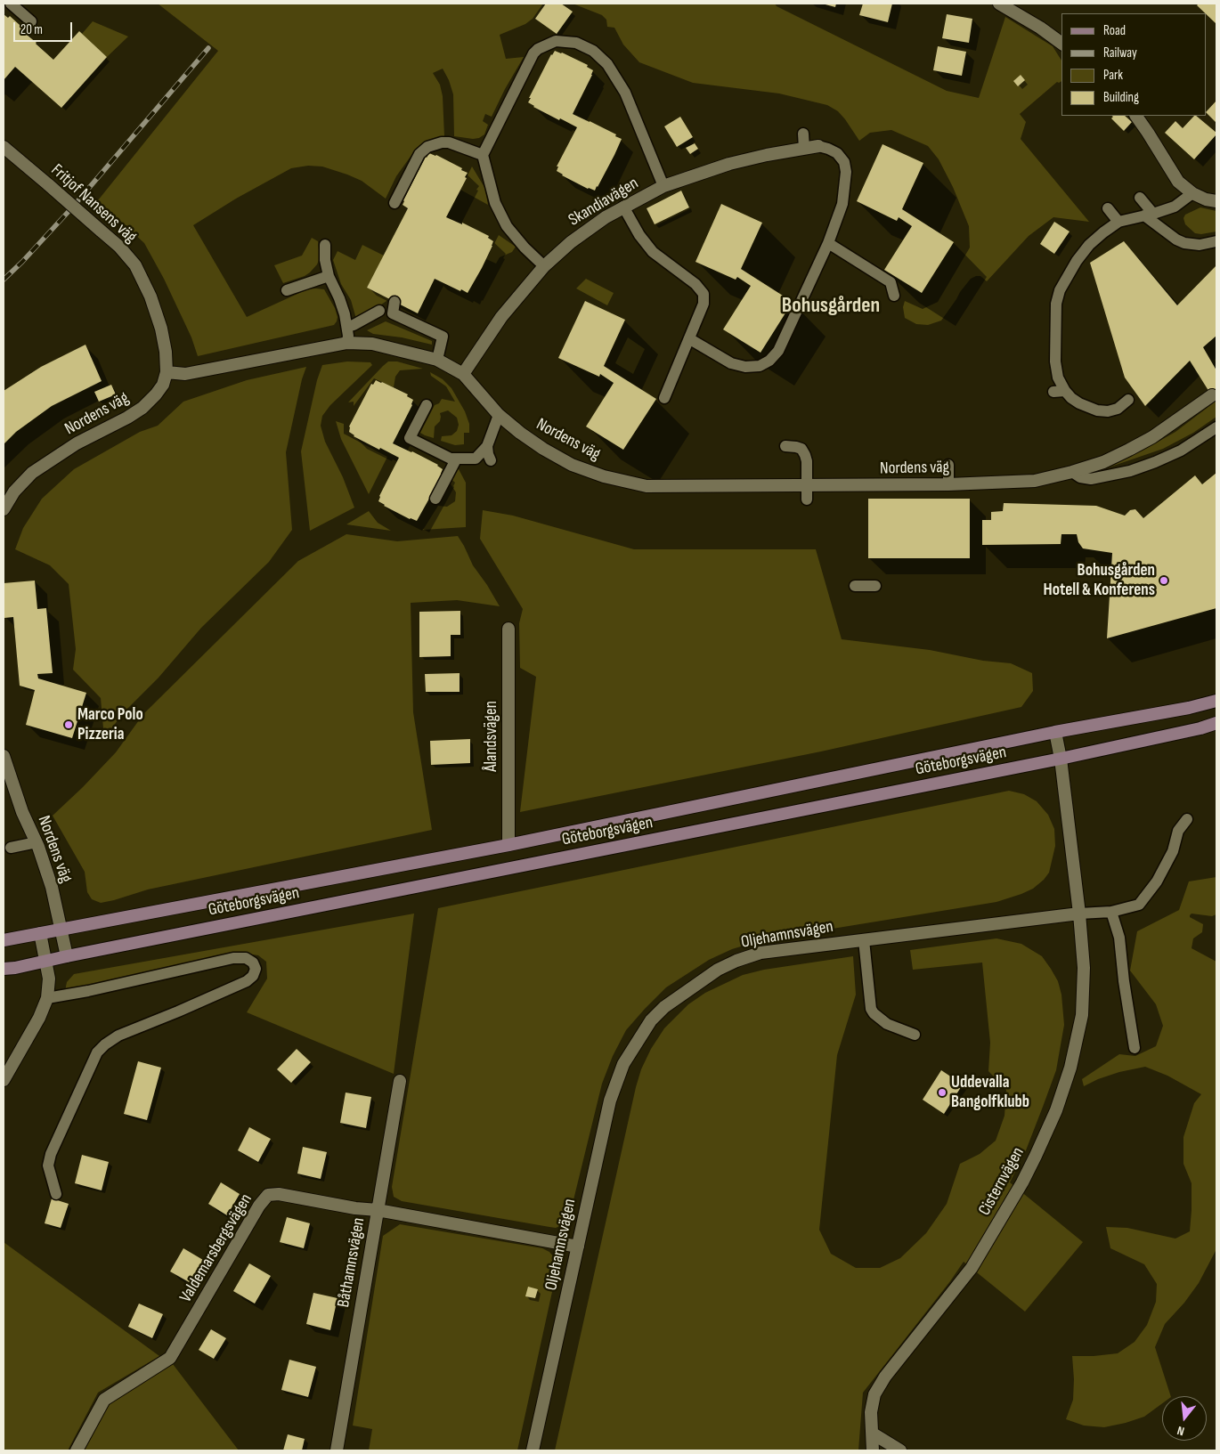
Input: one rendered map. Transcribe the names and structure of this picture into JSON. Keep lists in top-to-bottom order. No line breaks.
{"streets":{"main road":["Göteborgsvägen"],"street":["Skandiavägen","Fritjof Nansens väg","Nordens väg","Ålandsvägen","Oljehamnsvägen","Cisternvägen","Valdemarsbergsvägen","Båthamnsvägen"]},"crossings":[["Skandiavägen","Nordens väg"],["Fritjof Nansens väg","Nordens väg"],["Nordens väg","Göteborgsvägen"],["Ålandsvägen","Göteborgsvägen"],["Oljehamnsvägen","Cisternvägen"],["Oljehamnsvägen","Valdemarsbergsvägen"],["Valdemarsbergsvägen","Båthamnsvägen"]],"districts":["Bohusgården"],"places":["Bohusgården Hotell & Konferens","Marco Polo Pizzeria","Uddevalla Bangolfklubb"],"legend":["Road","Railway","Park","Building"],"scale_bar":"20 m","north":"bottom"}
